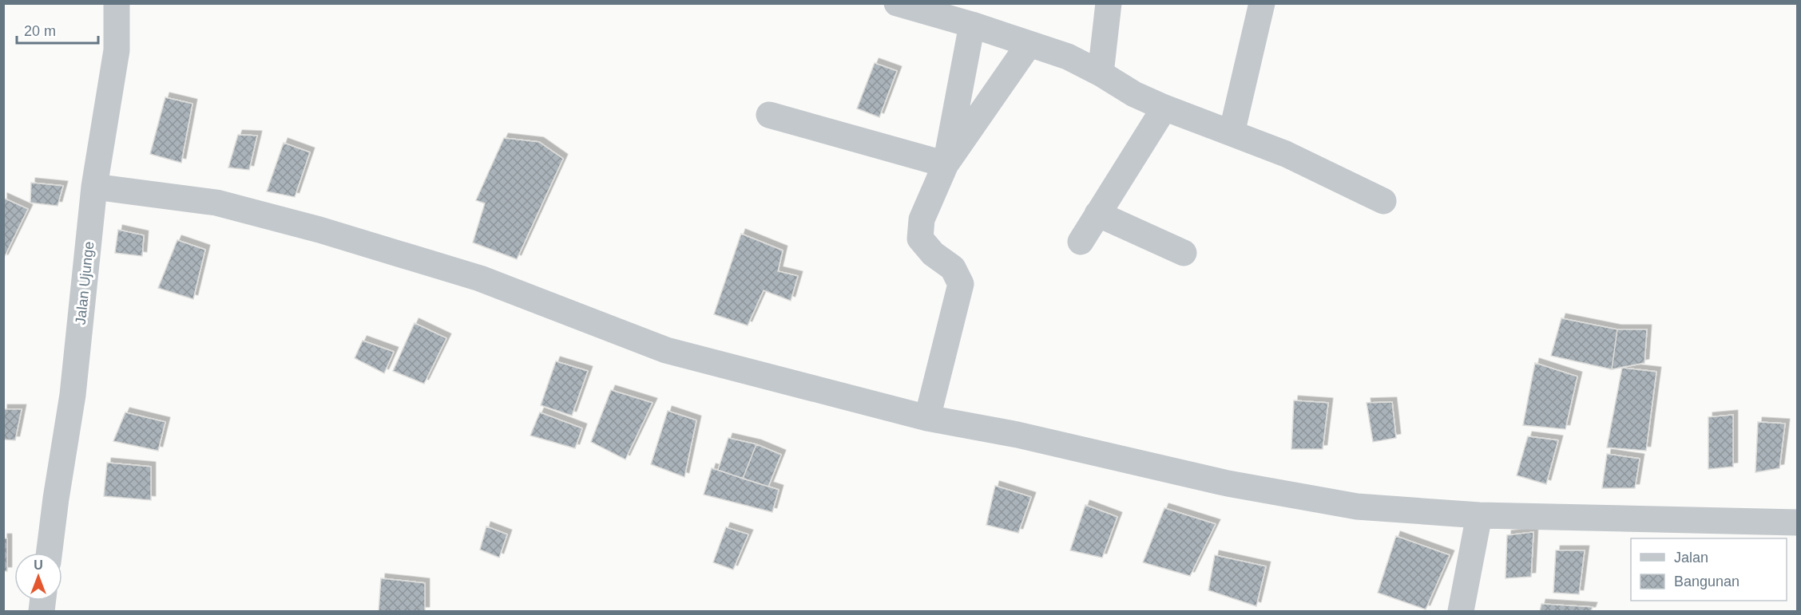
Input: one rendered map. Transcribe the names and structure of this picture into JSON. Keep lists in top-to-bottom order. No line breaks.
{"streets":{"street":["Jalan Ujunge"]},"legend":["Jalan","Bangunan"],"scale_bar":"20 m","north":"top"}
